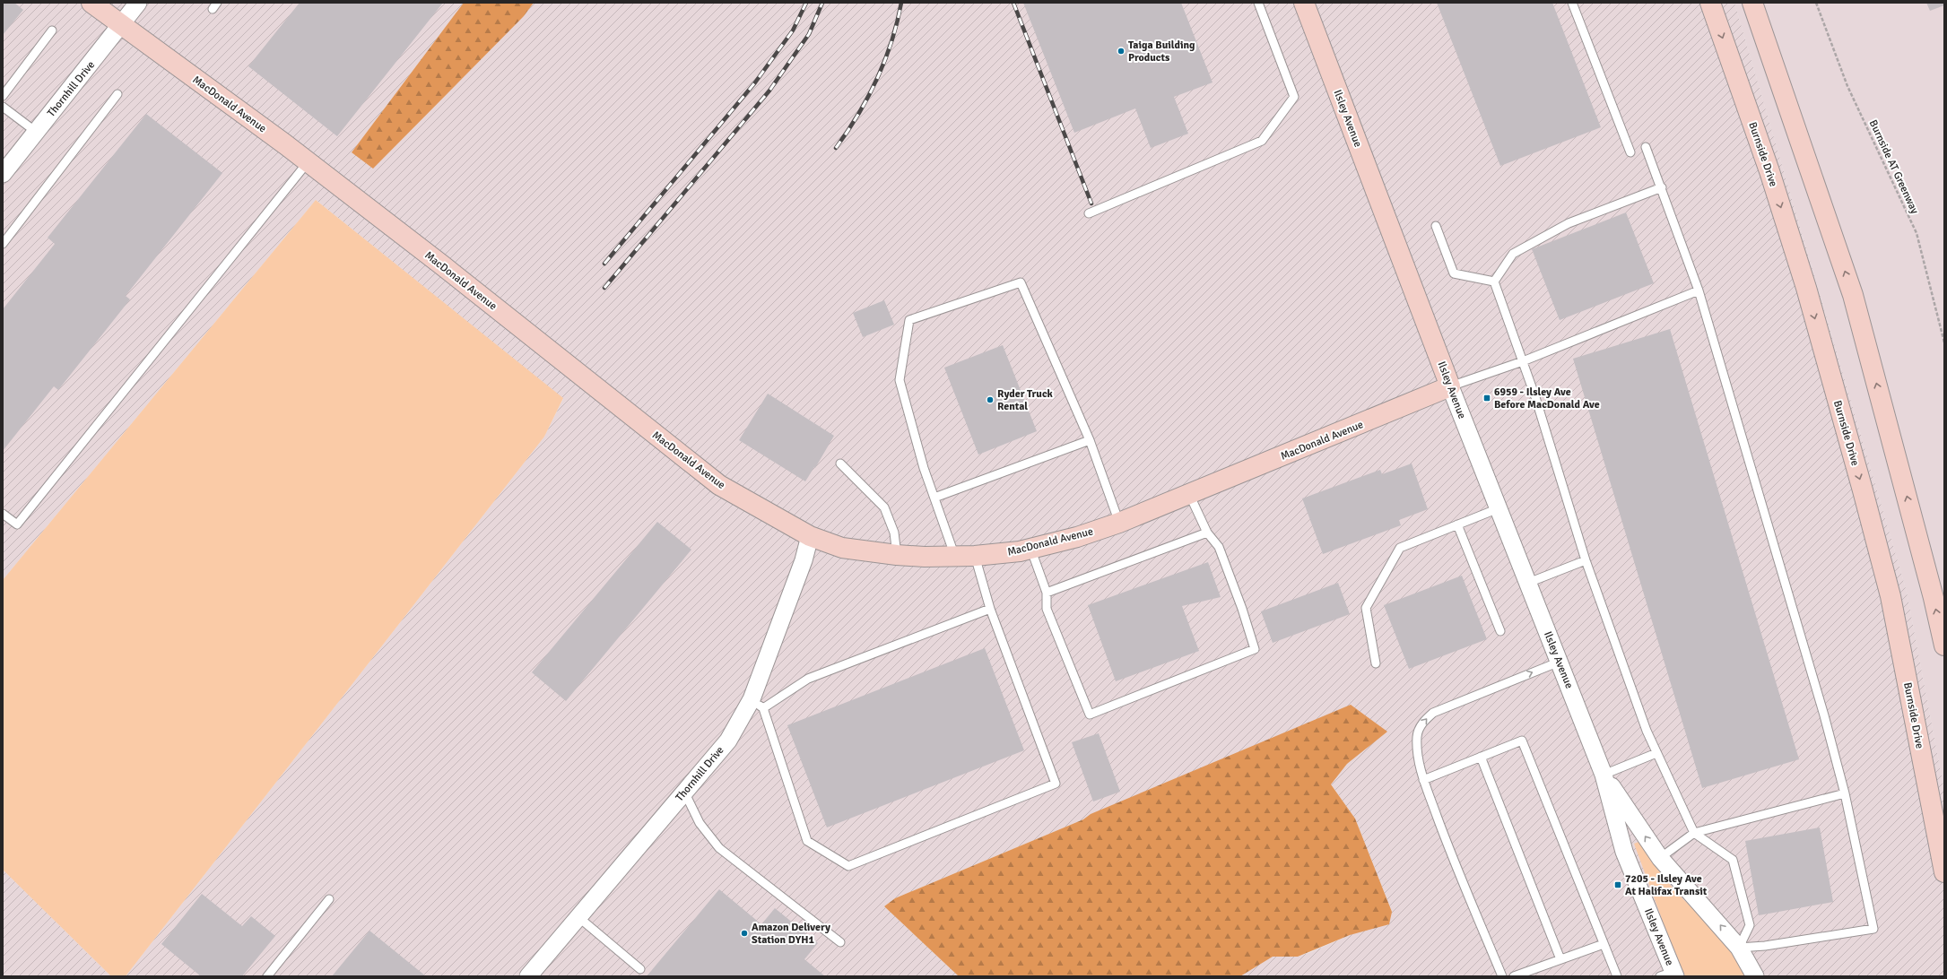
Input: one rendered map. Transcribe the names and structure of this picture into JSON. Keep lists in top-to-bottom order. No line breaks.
{"streets":{"street":["Thornhill Drive","MacDonald Avenue","Ilsley Avenue","Burnside Drive"],"path":["Burnside AT Greenway"]},"crossings":[["Thornhill Drive","MacDonald Avenue"],["MacDonald Avenue","Ilsley Avenue"]],"places":{"other":["Taiga Building Products","Ryder Truck Rental","Amazon Delivery Station DYH1"],"transit":["6959 - Ilsley Ave Before MacDonald Ave","7205 - Ilsley Ave At Halifax Transit"]}}
